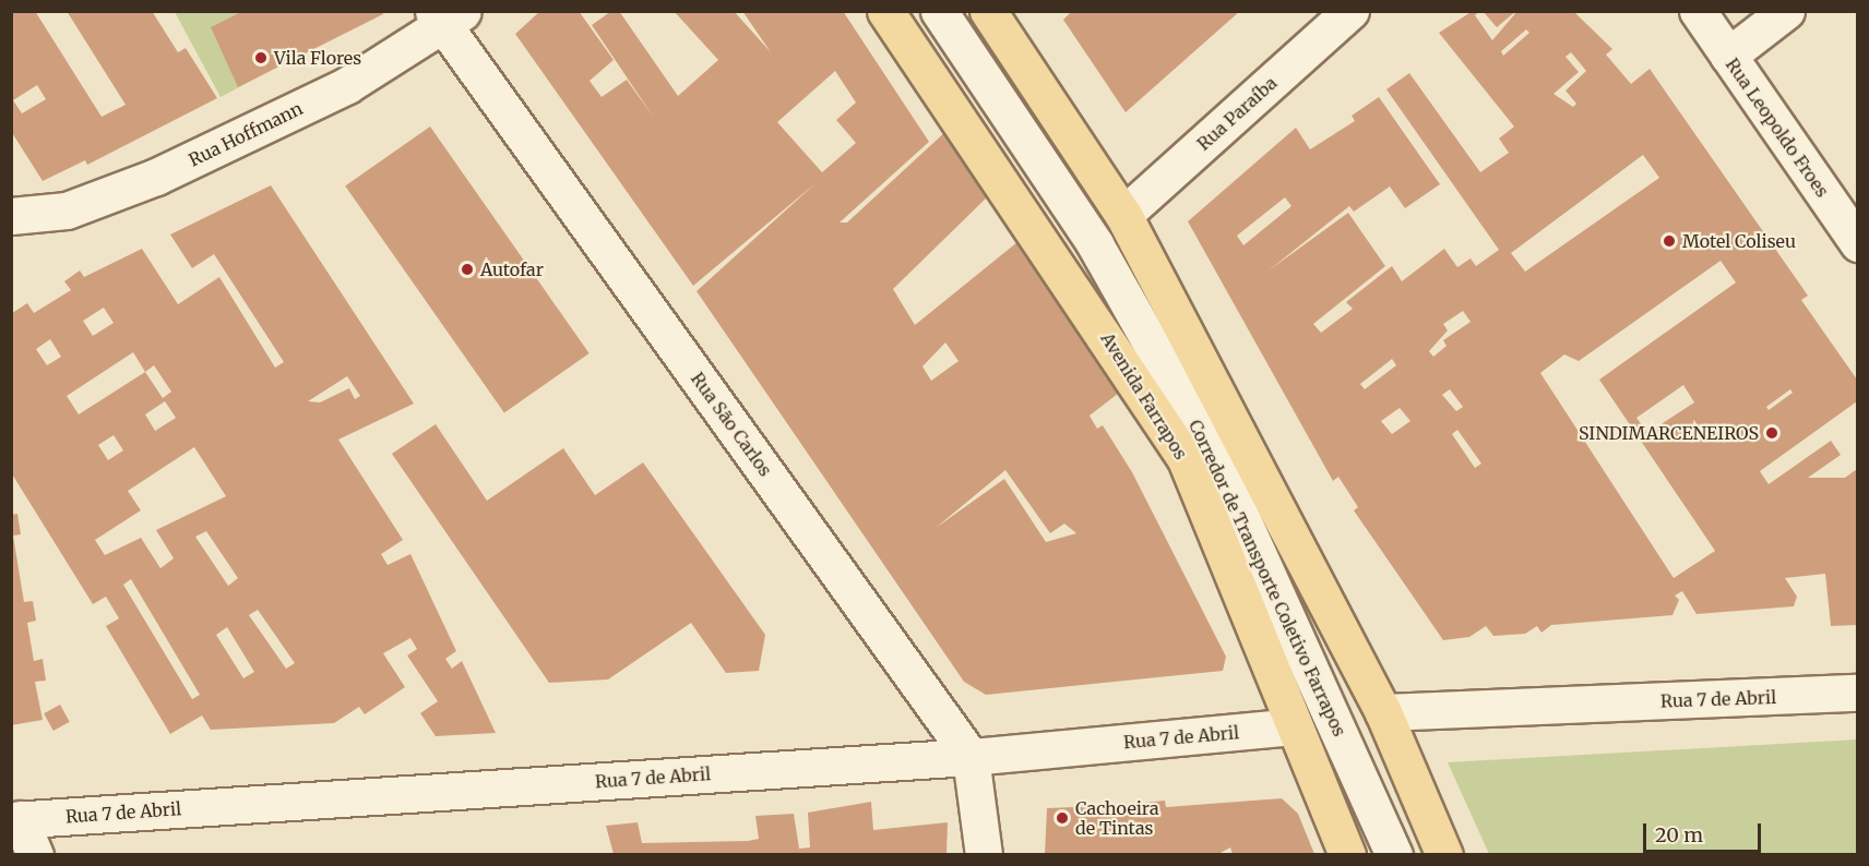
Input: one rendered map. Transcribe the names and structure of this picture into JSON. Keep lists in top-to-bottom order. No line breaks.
{"streets":{"main road":["Avenida Farrapos"],"street":["Rua Paraíba","Rua Leopoldo Froes","Rua Hoffmann","Rua São Carlos","Corredor de Transporte Coletivo Farrapos","Rua 7 de Abril"]},"crossings":[["Rua Hoffmann","Rua São Carlos"],["Avenida Farrapos","Rua 7 de Abril"],["Rua São Carlos","Rua 7 de Abril"]],"places":["Vila Flores","Motel Coliseu","Autofar","SINDIMARCENEIROS","Cachoeira de Tintas"],"scale_bar":"20 m"}
